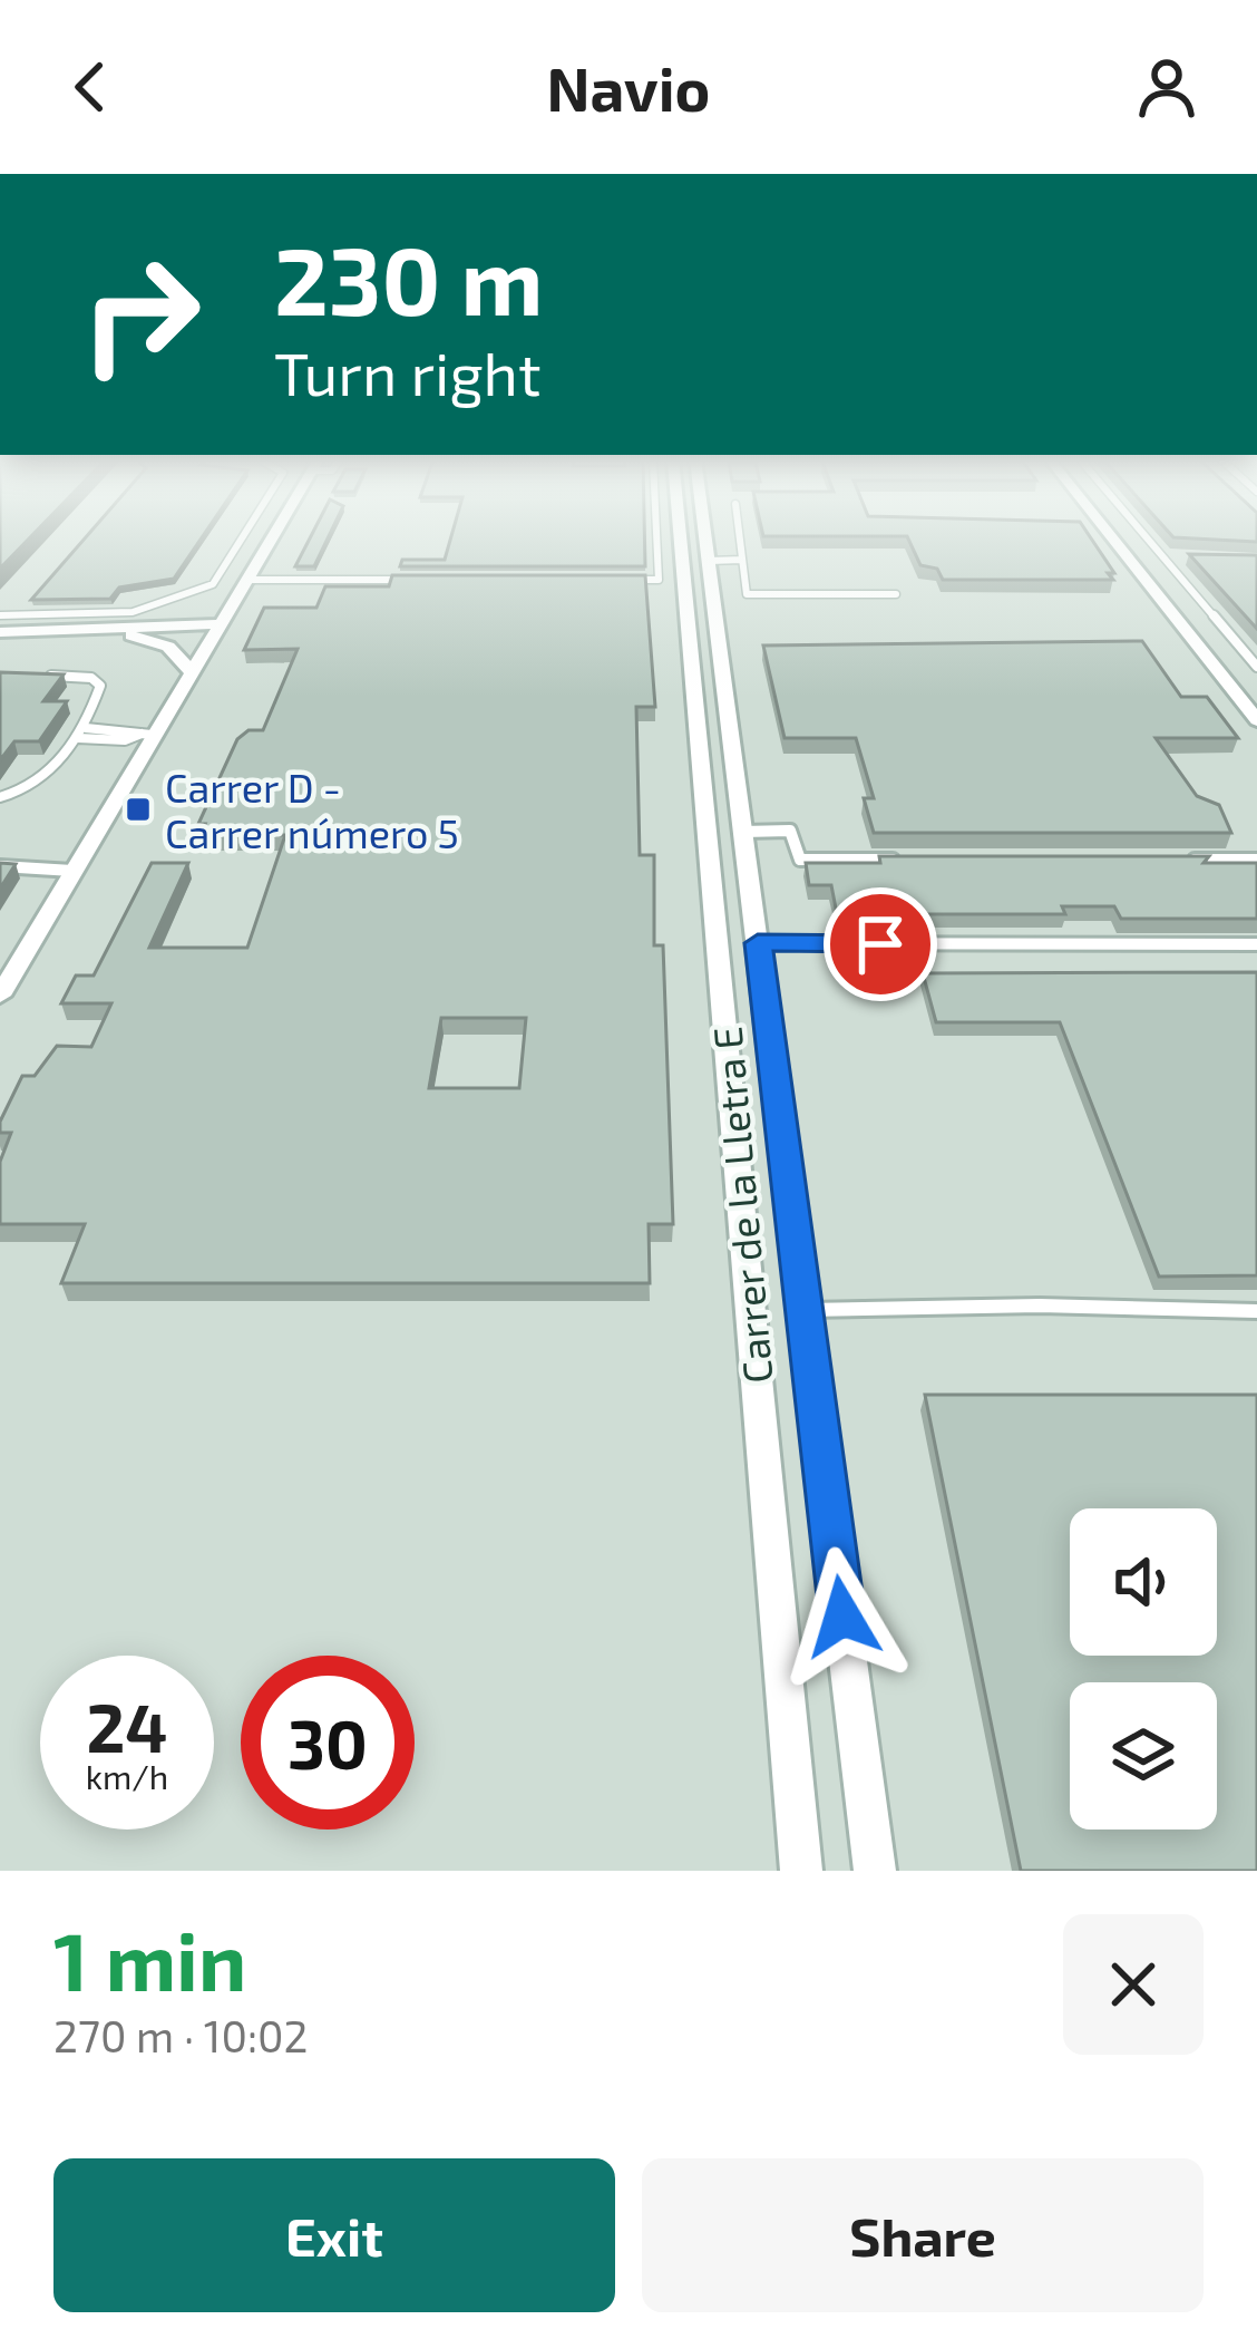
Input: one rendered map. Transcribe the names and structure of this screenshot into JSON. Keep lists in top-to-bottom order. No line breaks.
{"streets":{"street":["Carrer de la Lletra E"]},"places":{"transit":["Carrer D - Carrer número 5"]},"page":{"header":"Navio","turn":["230 m","Turn right"],"speed":"24 km/h","limit":"30","heading":["1 min","270 m · 10:02"],"buttons":["Exit","Share"]}}
